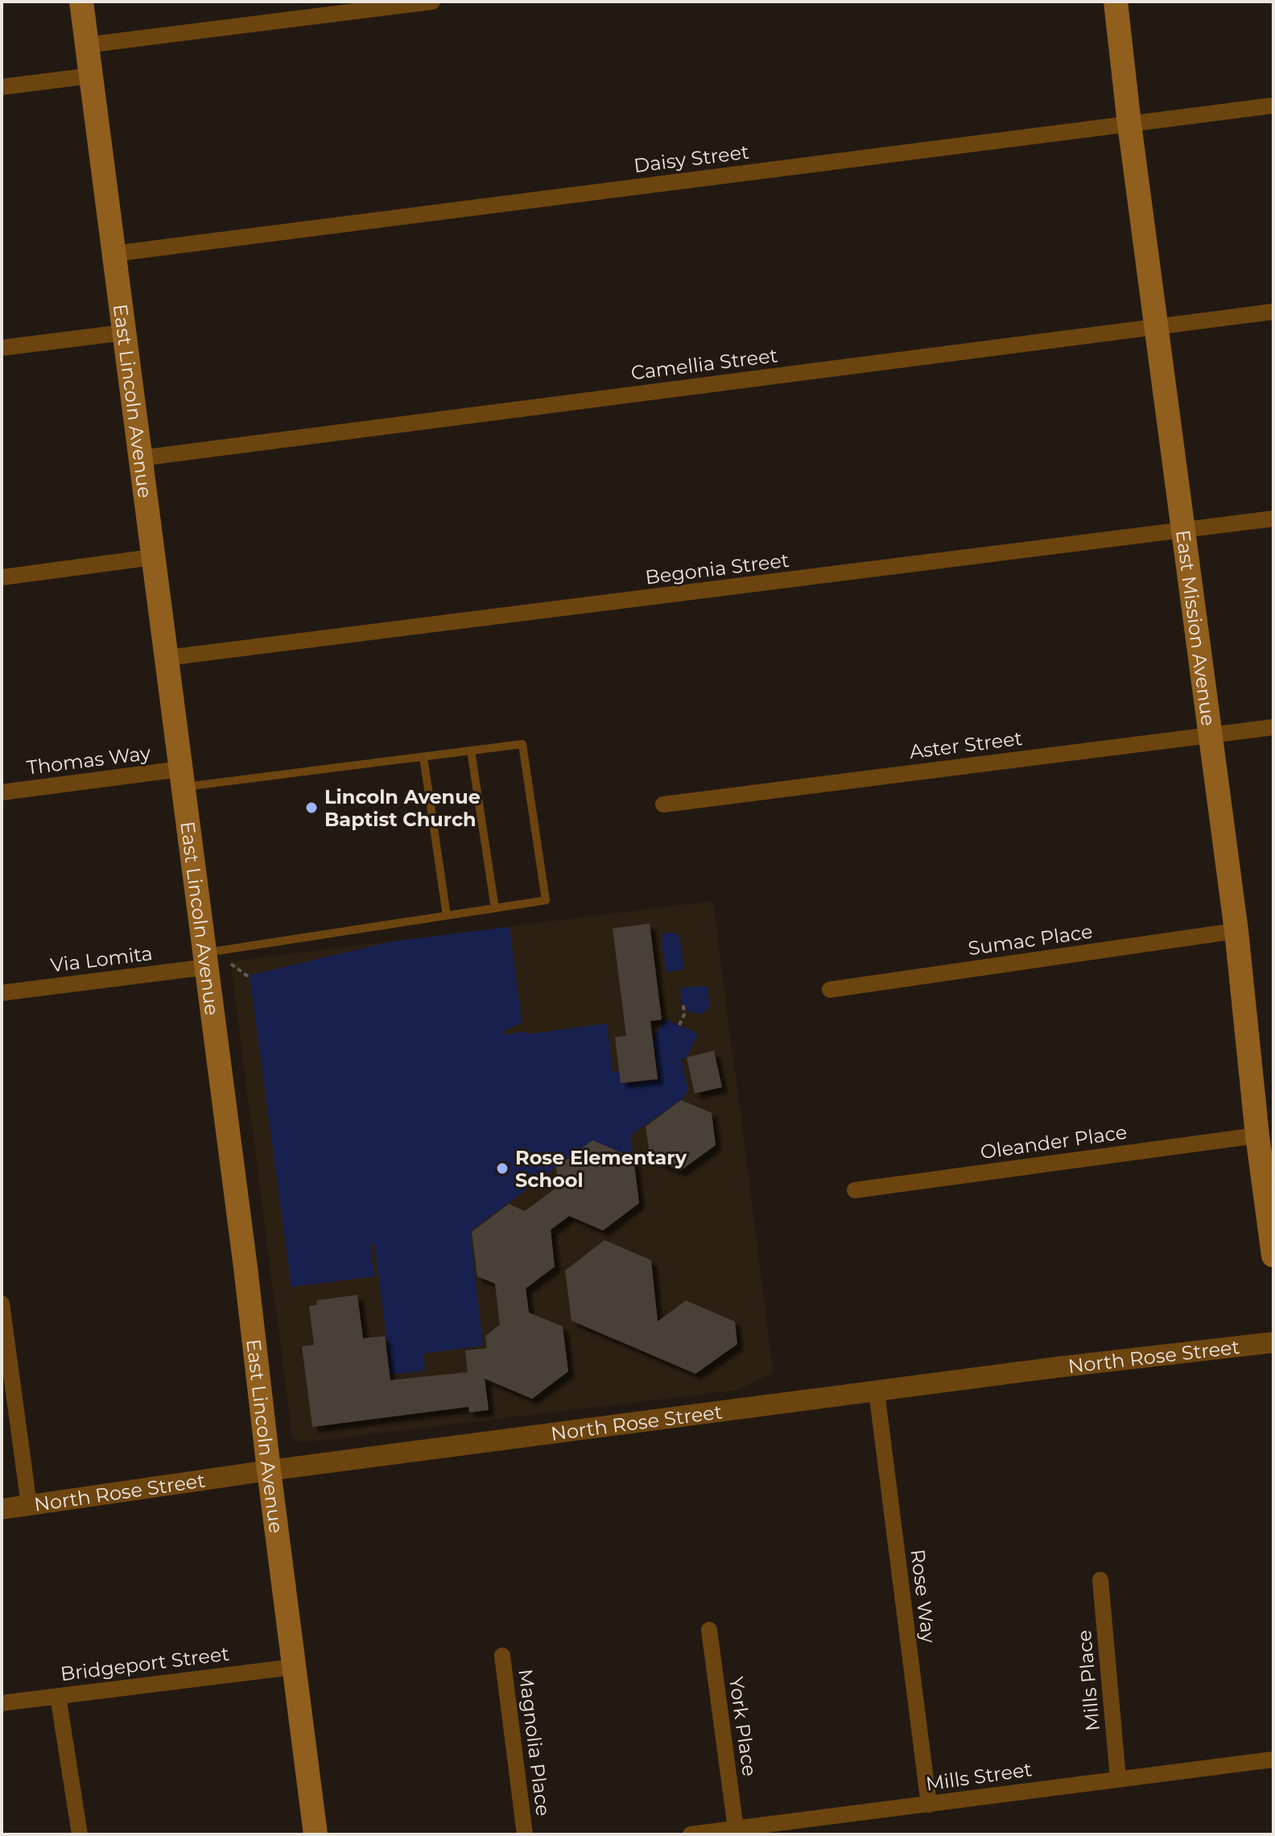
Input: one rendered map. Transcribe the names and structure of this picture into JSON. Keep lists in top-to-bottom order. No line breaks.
{"streets":{"main road":["East Lincoln Avenue","East Mission Avenue"],"street":["Daisy Street","Camellia Street","Begonia Street","Aster Street","Thomas Way","Sumac Place","Via Lomita","Oleander Place","North Rose Street","Rose Way","Bridgeport Street","Mills Place","York Place","Magnolia Place","Mills Street"]},"crossings":[["Daisy Street","East Lincoln Avenue"],["Daisy Street","East Mission Avenue"],["Camellia Street","East Lincoln Avenue"],["Camellia Street","East Mission Avenue"],["East Lincoln Avenue","Begonia Street"],["East Lincoln Avenue","Thomas Way"],["East Lincoln Avenue","Via Lomita"],["East Lincoln Avenue","North Rose Street"],["East Lincoln Avenue","Bridgeport Street"],["Begonia Street","East Mission Avenue"],["East Mission Avenue","Aster Street"],["East Mission Avenue","Sumac Place"],["East Mission Avenue","Oleander Place"],["North Rose Street","Rose Way"],["Rose Way","Mills Street"],["Mills Place","Mills Street"],["York Place","Mills Street"]],"places":["Lincoln Avenue Baptist Church","Rose Elementary School"]}
